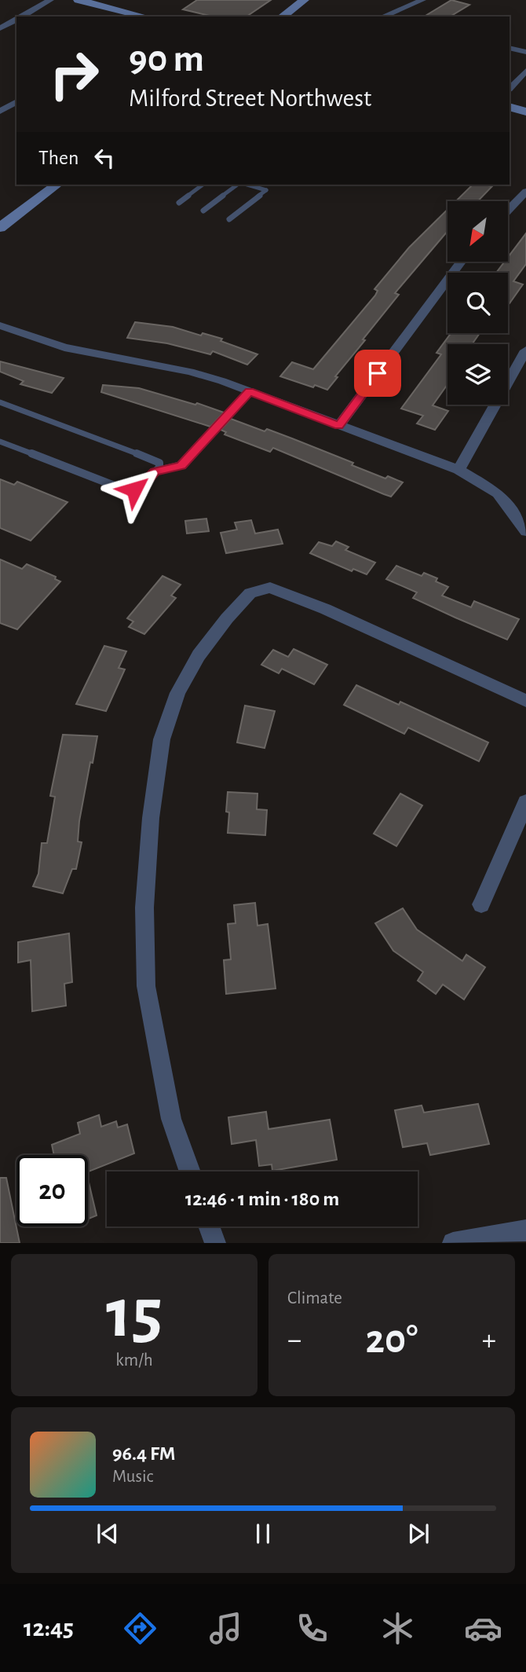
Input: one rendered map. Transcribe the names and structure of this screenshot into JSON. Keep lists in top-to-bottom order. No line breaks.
{"north":"bottom left","page":{"turn":["90 m","Milford Street Northwest"],"then":"Then","limit":"20","trip":"12:46 · 1 min · 180 m","tile":[["15","km/h"],"Climate"],"heat":["−","20°","+"],"song":["96.4 FM","Music"],"tabs":"12:45"}}
